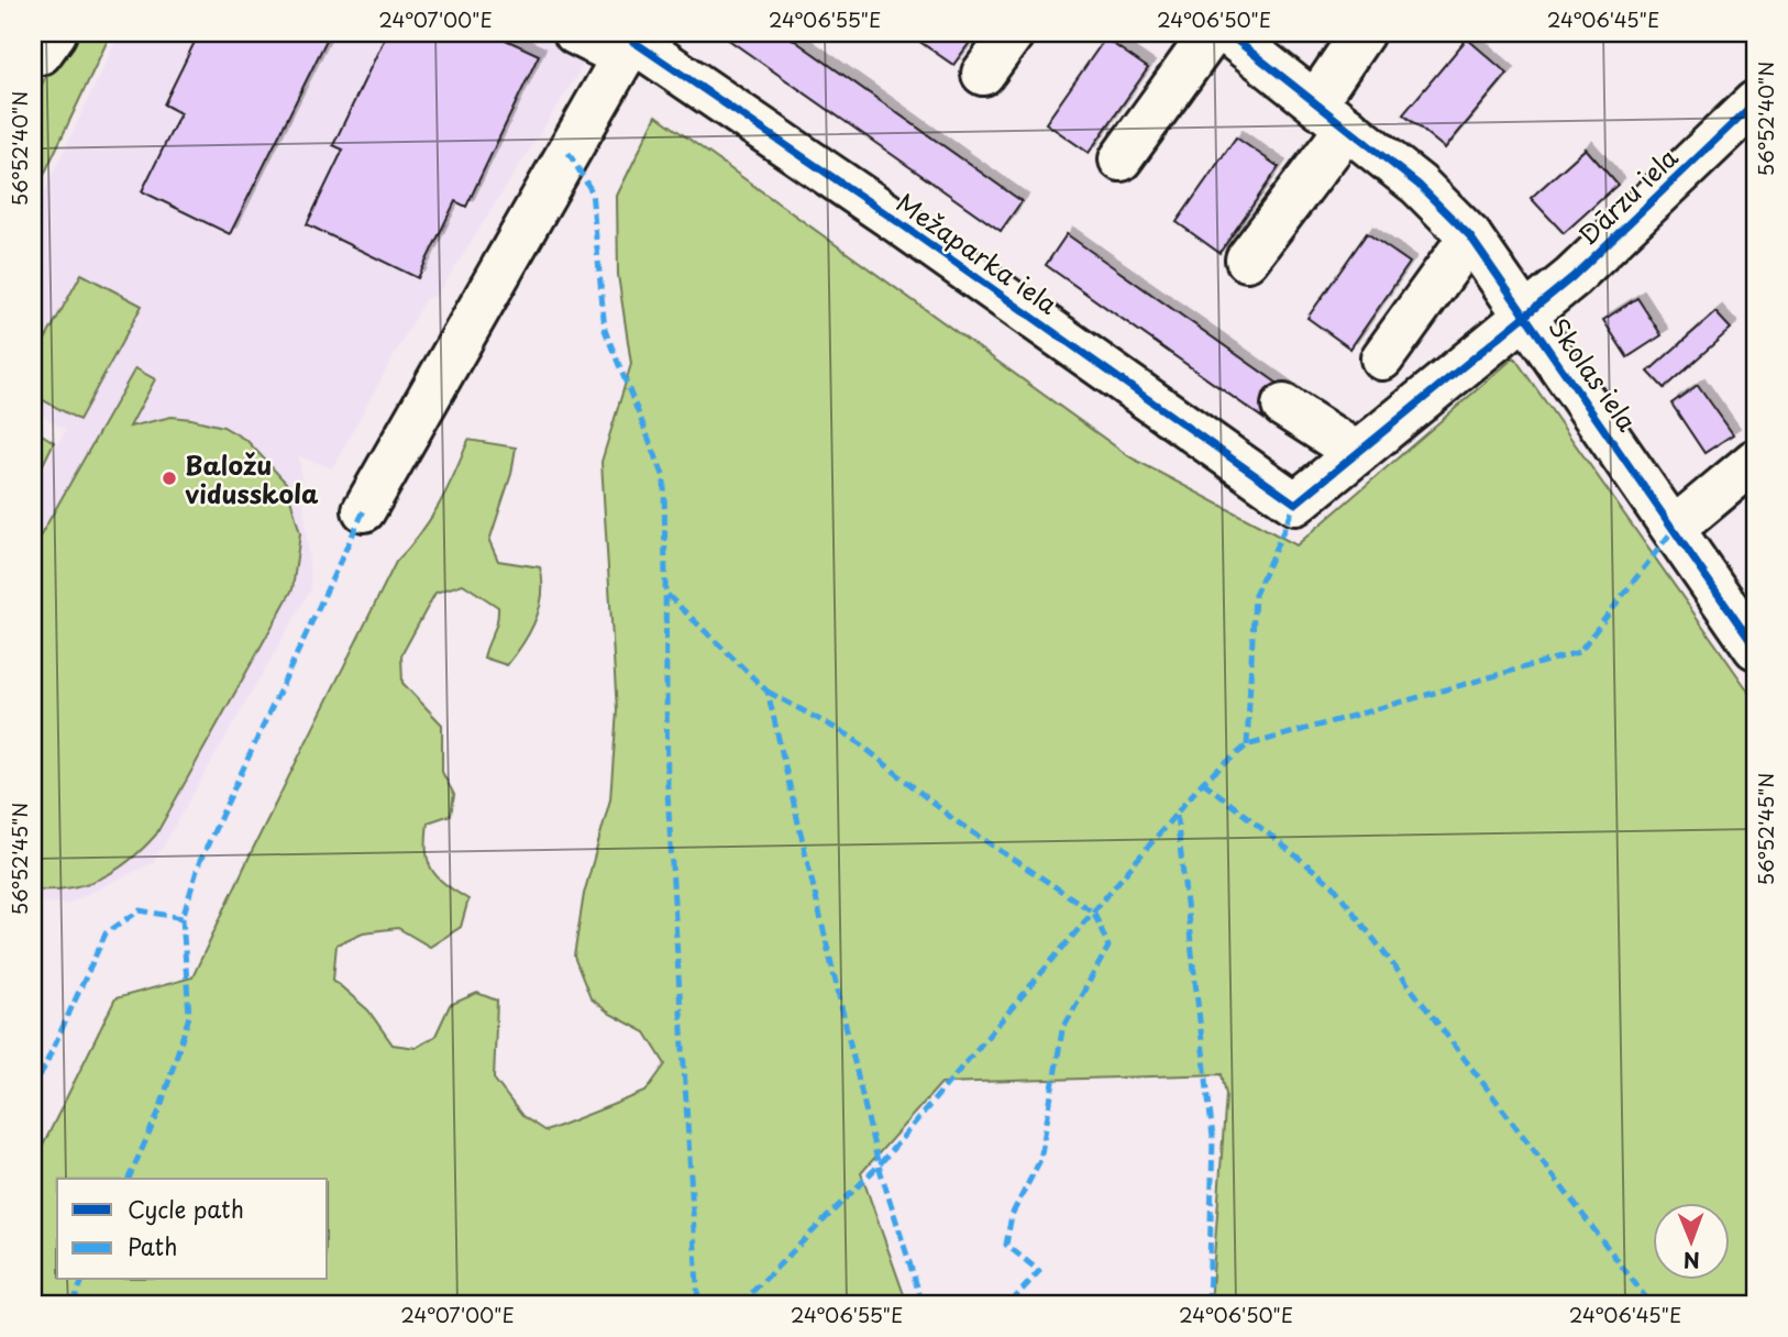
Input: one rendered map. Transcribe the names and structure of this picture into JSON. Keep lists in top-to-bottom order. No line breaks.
{"streets":{"street":["Dārzu iela","Mežaparka iela","Skolas iela"]},"crossings":[["Dārzu iela","Mežaparka iela"],["Dārzu iela","Skolas iela"]],"places":["Baložu vidusskola"],"legend":["Cycle path","Path"],"north":"bottom","coordinates":["24°07'00\"E","24°06'55\"E","24°06'50\"E","24°06'45\"E","56°52'40\"N","56°52'45\"N"]}
